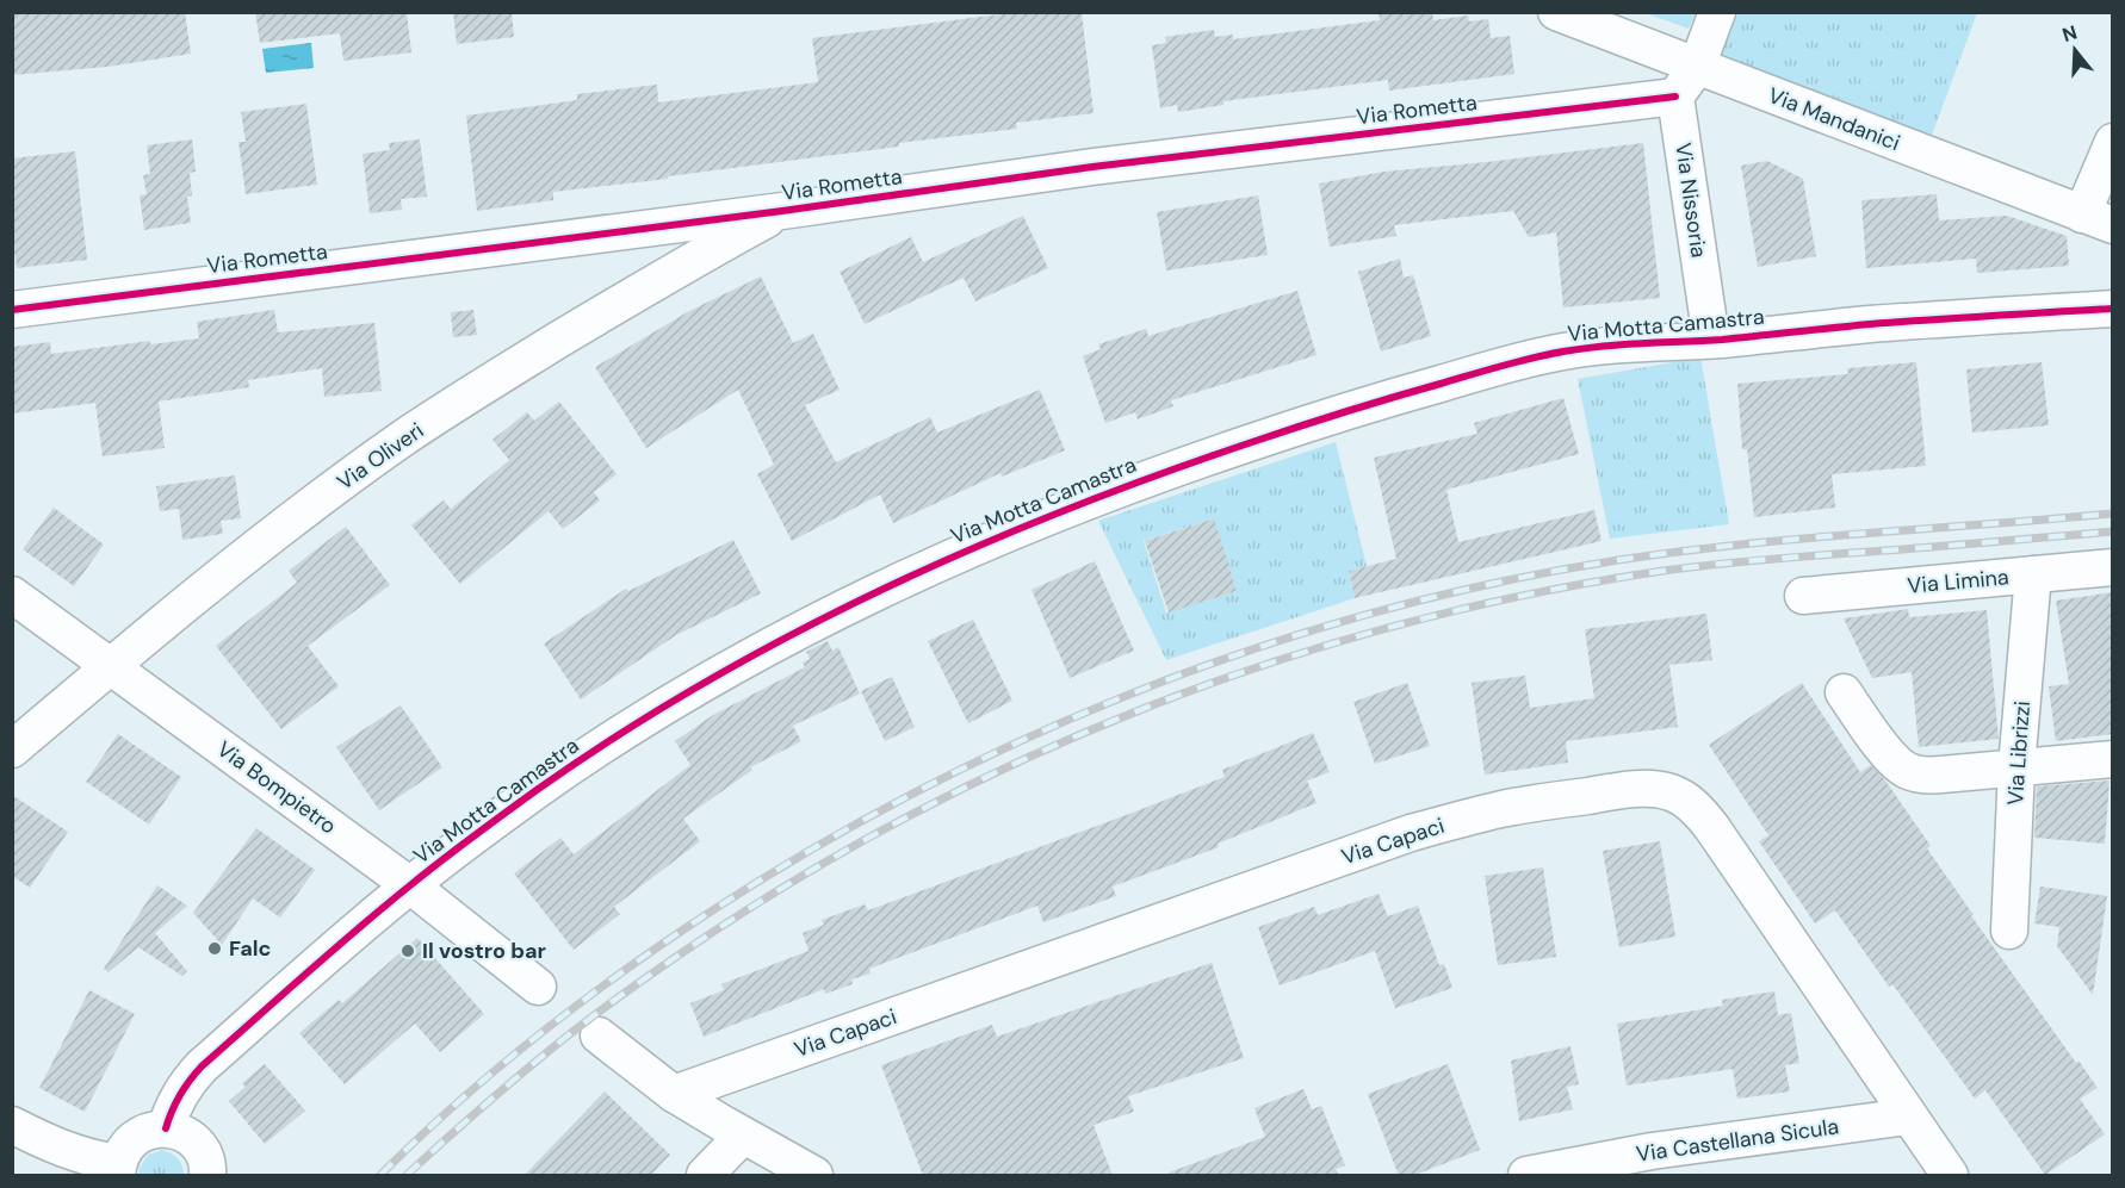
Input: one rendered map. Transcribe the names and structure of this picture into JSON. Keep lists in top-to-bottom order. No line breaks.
{"streets":{"street":["Via Rometta","Via Mandanici","Via Nissoria","Via Motta Camastra","Via Oliveri","Via Limina","Via Librizzi","Via Bompietro","Via Capaci","Via Castellana Sicula"]},"crossings":[["Via Rometta","Via Nissoria"],["Via Rometta","Via Oliveri"],["Via Nissoria","Via Motta Camastra"],["Via Motta Camastra","Via Bompietro"],["Via Oliveri","Via Bompietro"],["Via Limina","Via Librizzi"],["Via Capaci","Via Castellana Sicula"]],"places":["Falc","Il vostro bar"],"north":"top"}
